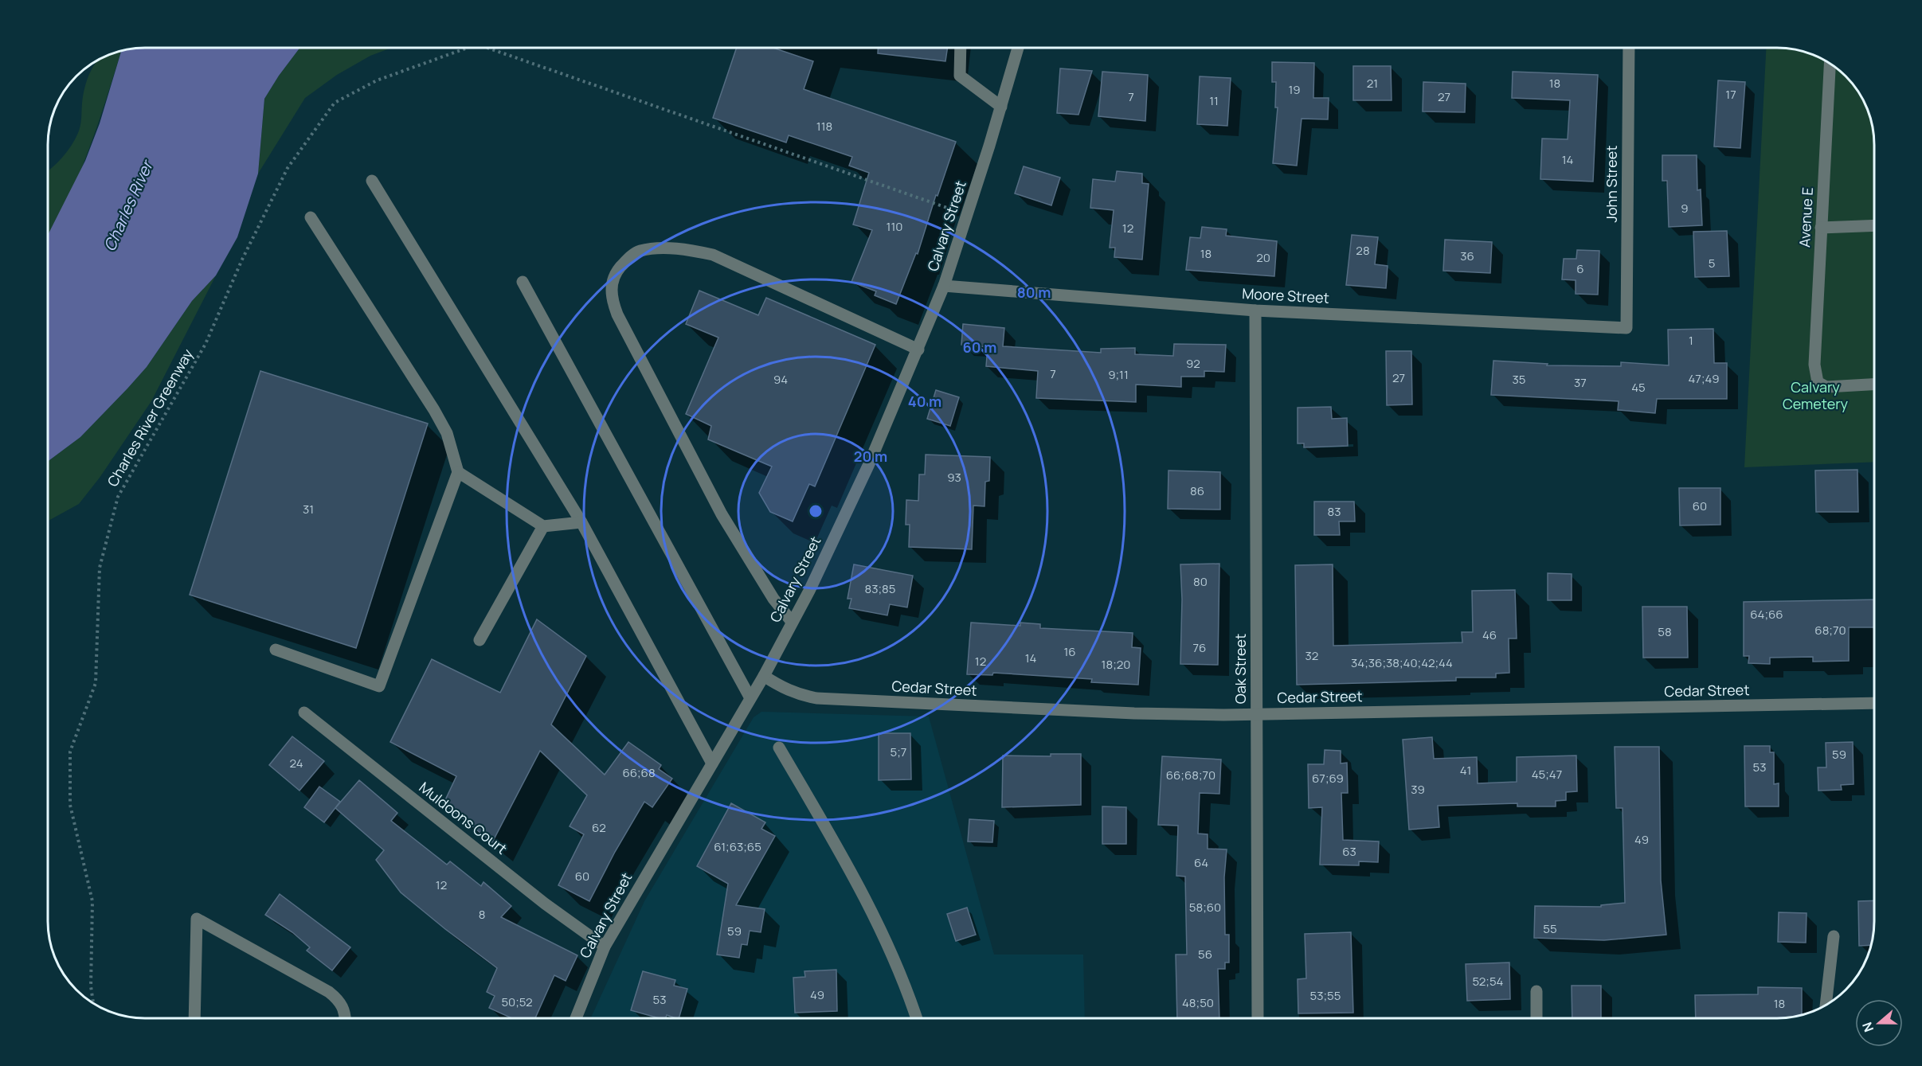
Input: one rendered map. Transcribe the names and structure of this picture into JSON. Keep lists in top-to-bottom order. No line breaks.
{"streets":{"street":["John Street","Avenue E","Calvary Street","Moore Street","Oak Street","Cedar Street","Muldoons Court"],"path":["Charles River Greenway"]},"crossings":[["John Street","Moore Street"],["Calvary Street","Moore Street"],["Calvary Street","Cedar Street"],["Calvary Street","Muldoons Court"],["Moore Street","Oak Street"],["Oak Street","Cedar Street"]],"water":["Charles River"],"parks":["Calvary Cemetery"],"house_numbers":["21","18","19","17","7","27","11","118","14","9","110","12","28","18","36","20","5","6","1","92","7","9;11","27","47;49","94","35","37","45","93","86","60","31","83","80","83;85","64;66","68;70","58","46","76","16","32","14","12","34;36;38;40;42;44","18;20","5;7","59","24","53","41","66;68","45;47","66;68;70","67;69","39","62","49","61;63;65","63","64","60","12","58;60","8","55","59","56","52;54","49","53;55","53","50;52","48;50","18"],"north":"left","rings":["80 m","60 m","40 m","20 m"]}
